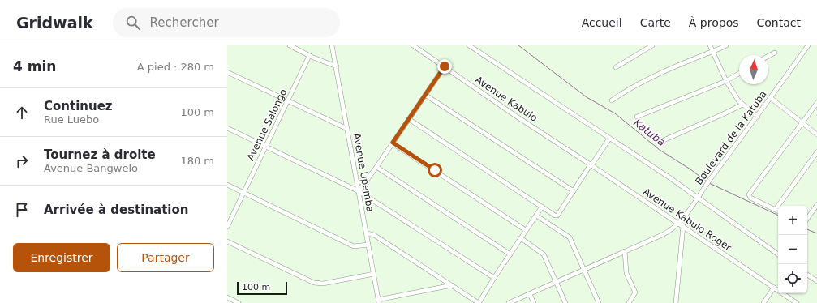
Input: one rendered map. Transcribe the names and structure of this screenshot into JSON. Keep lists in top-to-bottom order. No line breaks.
{"streets":{"street":["Avenue Kabulo","Avenue Salongo","Boulevard de la Katuba","Avenue Upemba","Avenue Kabulo Roger"]},"crossings":[["Avenue Kabulo","Avenue Kabulo Roger"],["Boulevard de la Katuba","Avenue Kabulo Roger"]],"water":["Katuba"],"scale_bar":"100 m","north":"top","page":{"header":"Gridwalk","search":"Rechercher","nav":["Accueil","Carte","À propos","Contact"],"heading":["4 min","À pied · 280 m"],"list":[["Continuez","Rue Luebo","100 m"],["Tournez à droite","Avenue Bangwelo","180 m"],"Arrivée à destination"],"map_buttons":["+","−"],"buttons":["Enregistrer","Partager"],"scale":"100 m"}}
